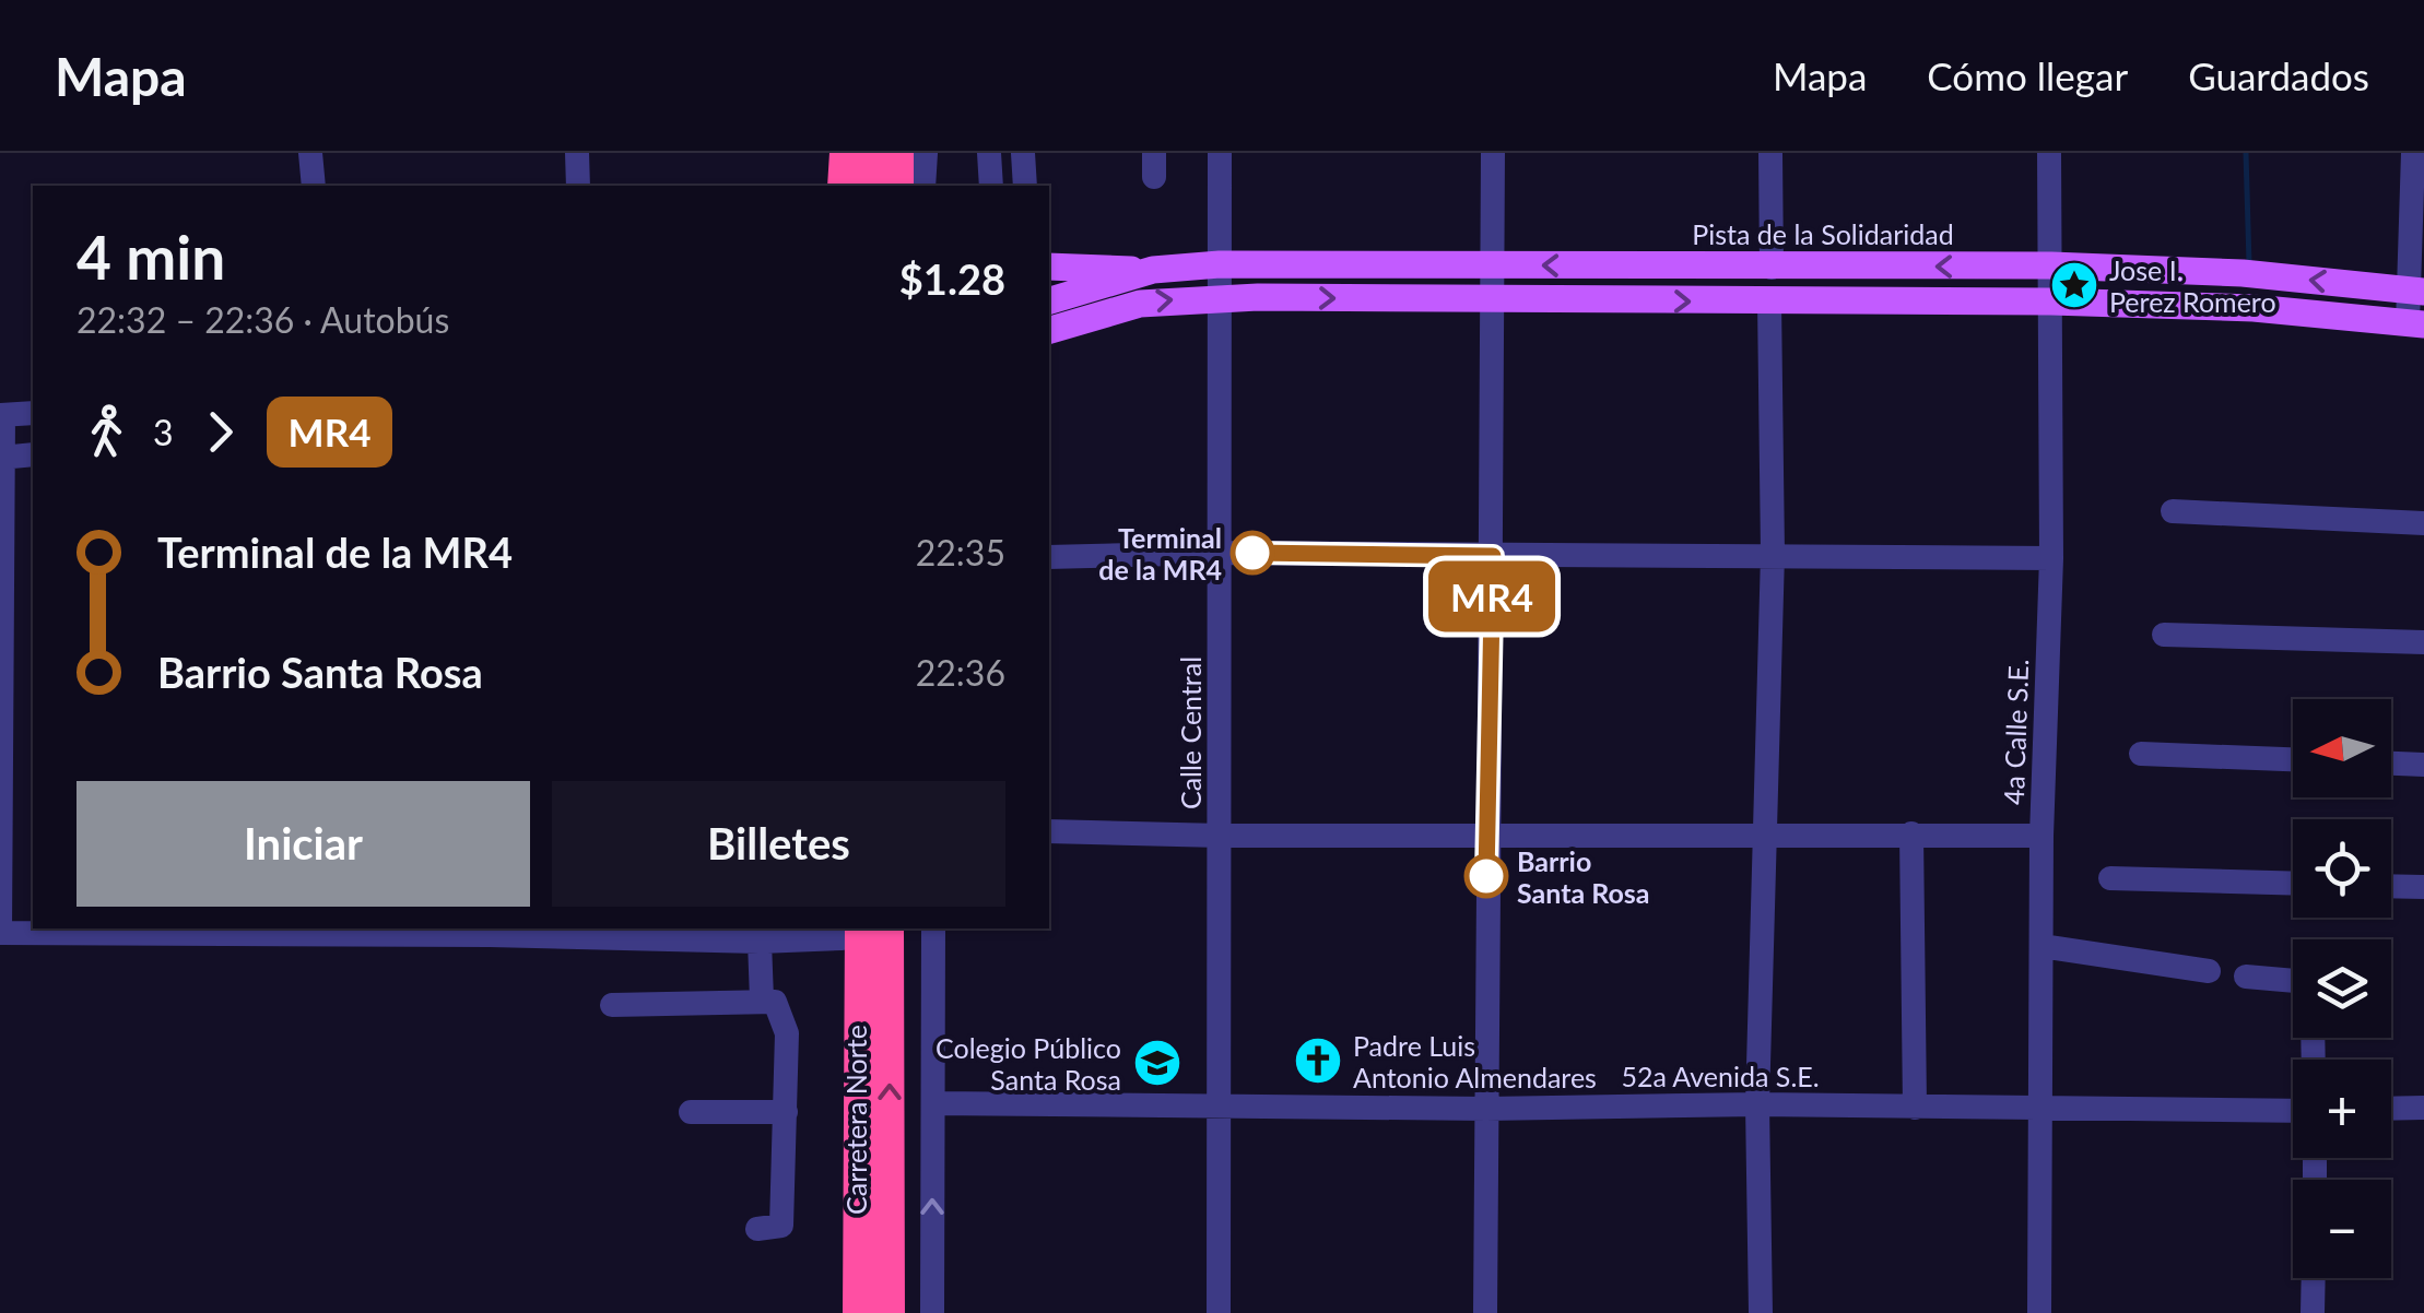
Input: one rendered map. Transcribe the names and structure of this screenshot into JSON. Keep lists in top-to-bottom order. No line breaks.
{"streets":{"highway":["Carretera Norte"],"main road":["Pista de la Solidaridad"],"street":["4a Calle S.E.","Calle Central","52a Avenida S.E."]},"crossings":[["Pista de la Solidaridad","4a Calle S.E."],["Pista de la Solidaridad","Calle Central"],["4a Calle S.E.","52a Avenida S.E."],["Calle Central","52a Avenida S.E."]],"places":{"place":["Jose I. Perez Romero"],"other":["Terminal de la MR4","Barrio Santa Rosa"],"church":["Padre Luis Antonio Almendares"],"school or university":["Colegio Público Santa Rosa"]},"lines":["bus line MR4"],"north":"left","page":{"header":"Mapa","nav":["Mapa","Cómo llegar","Guardados"],"on_map":"MR4","heading":["4 min","22:32 – 22:36 · Autobús","$1.28"],"legs":["3","MR4"],"list":[{"name":"Terminal de la MR4","value":"22:35"},{"name":"Barrio Santa Rosa","value":"22:36"}],"map_buttons":["+","−"],"buttons":["Iniciar","Billetes"]}}
